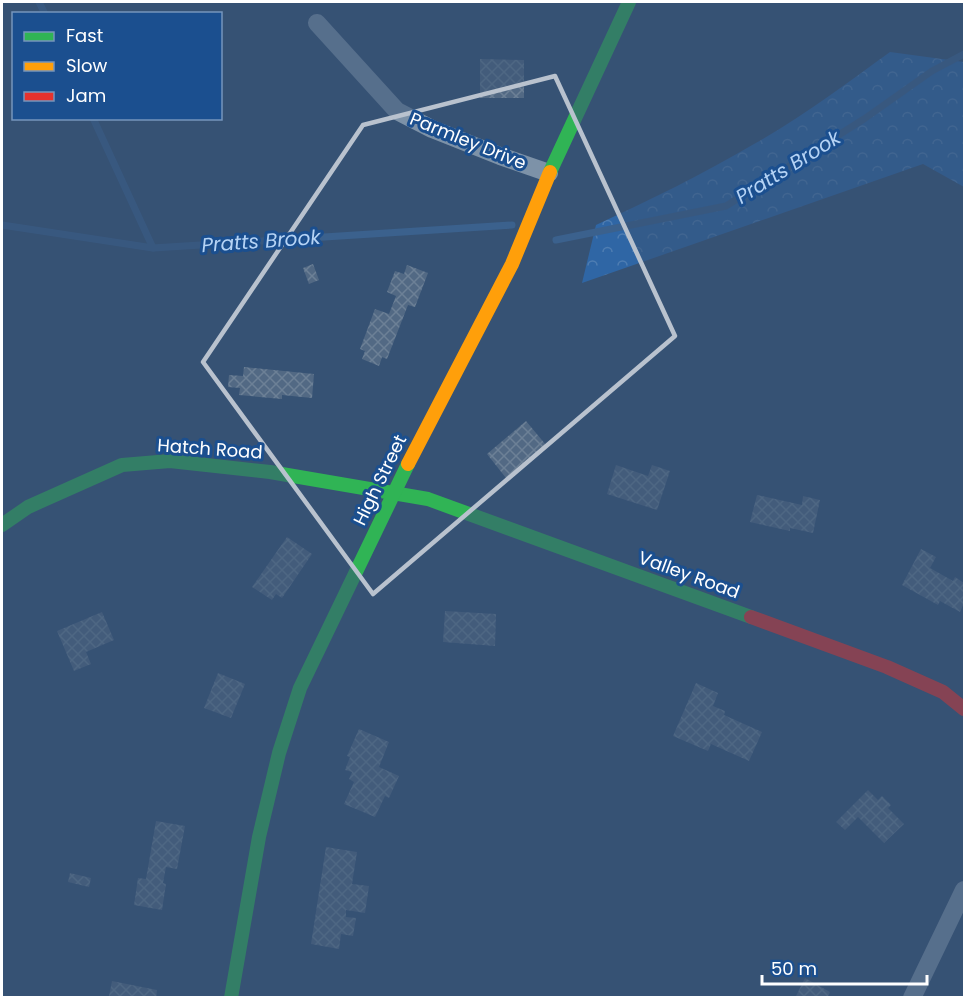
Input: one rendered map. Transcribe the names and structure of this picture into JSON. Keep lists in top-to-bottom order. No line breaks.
{"streets":{"street":["Parmley Drive","Hatch Road","High Street","Valley Road"]},"crossings":[["Parmley Drive","High Street"],["Hatch Road","High Street"],["Hatch Road","Valley Road"],["High Street","Valley Road"]],"water":["Pratts Brook"],"legend":["Fast","Slow","Jam"],"scale_bar":"50 m"}
